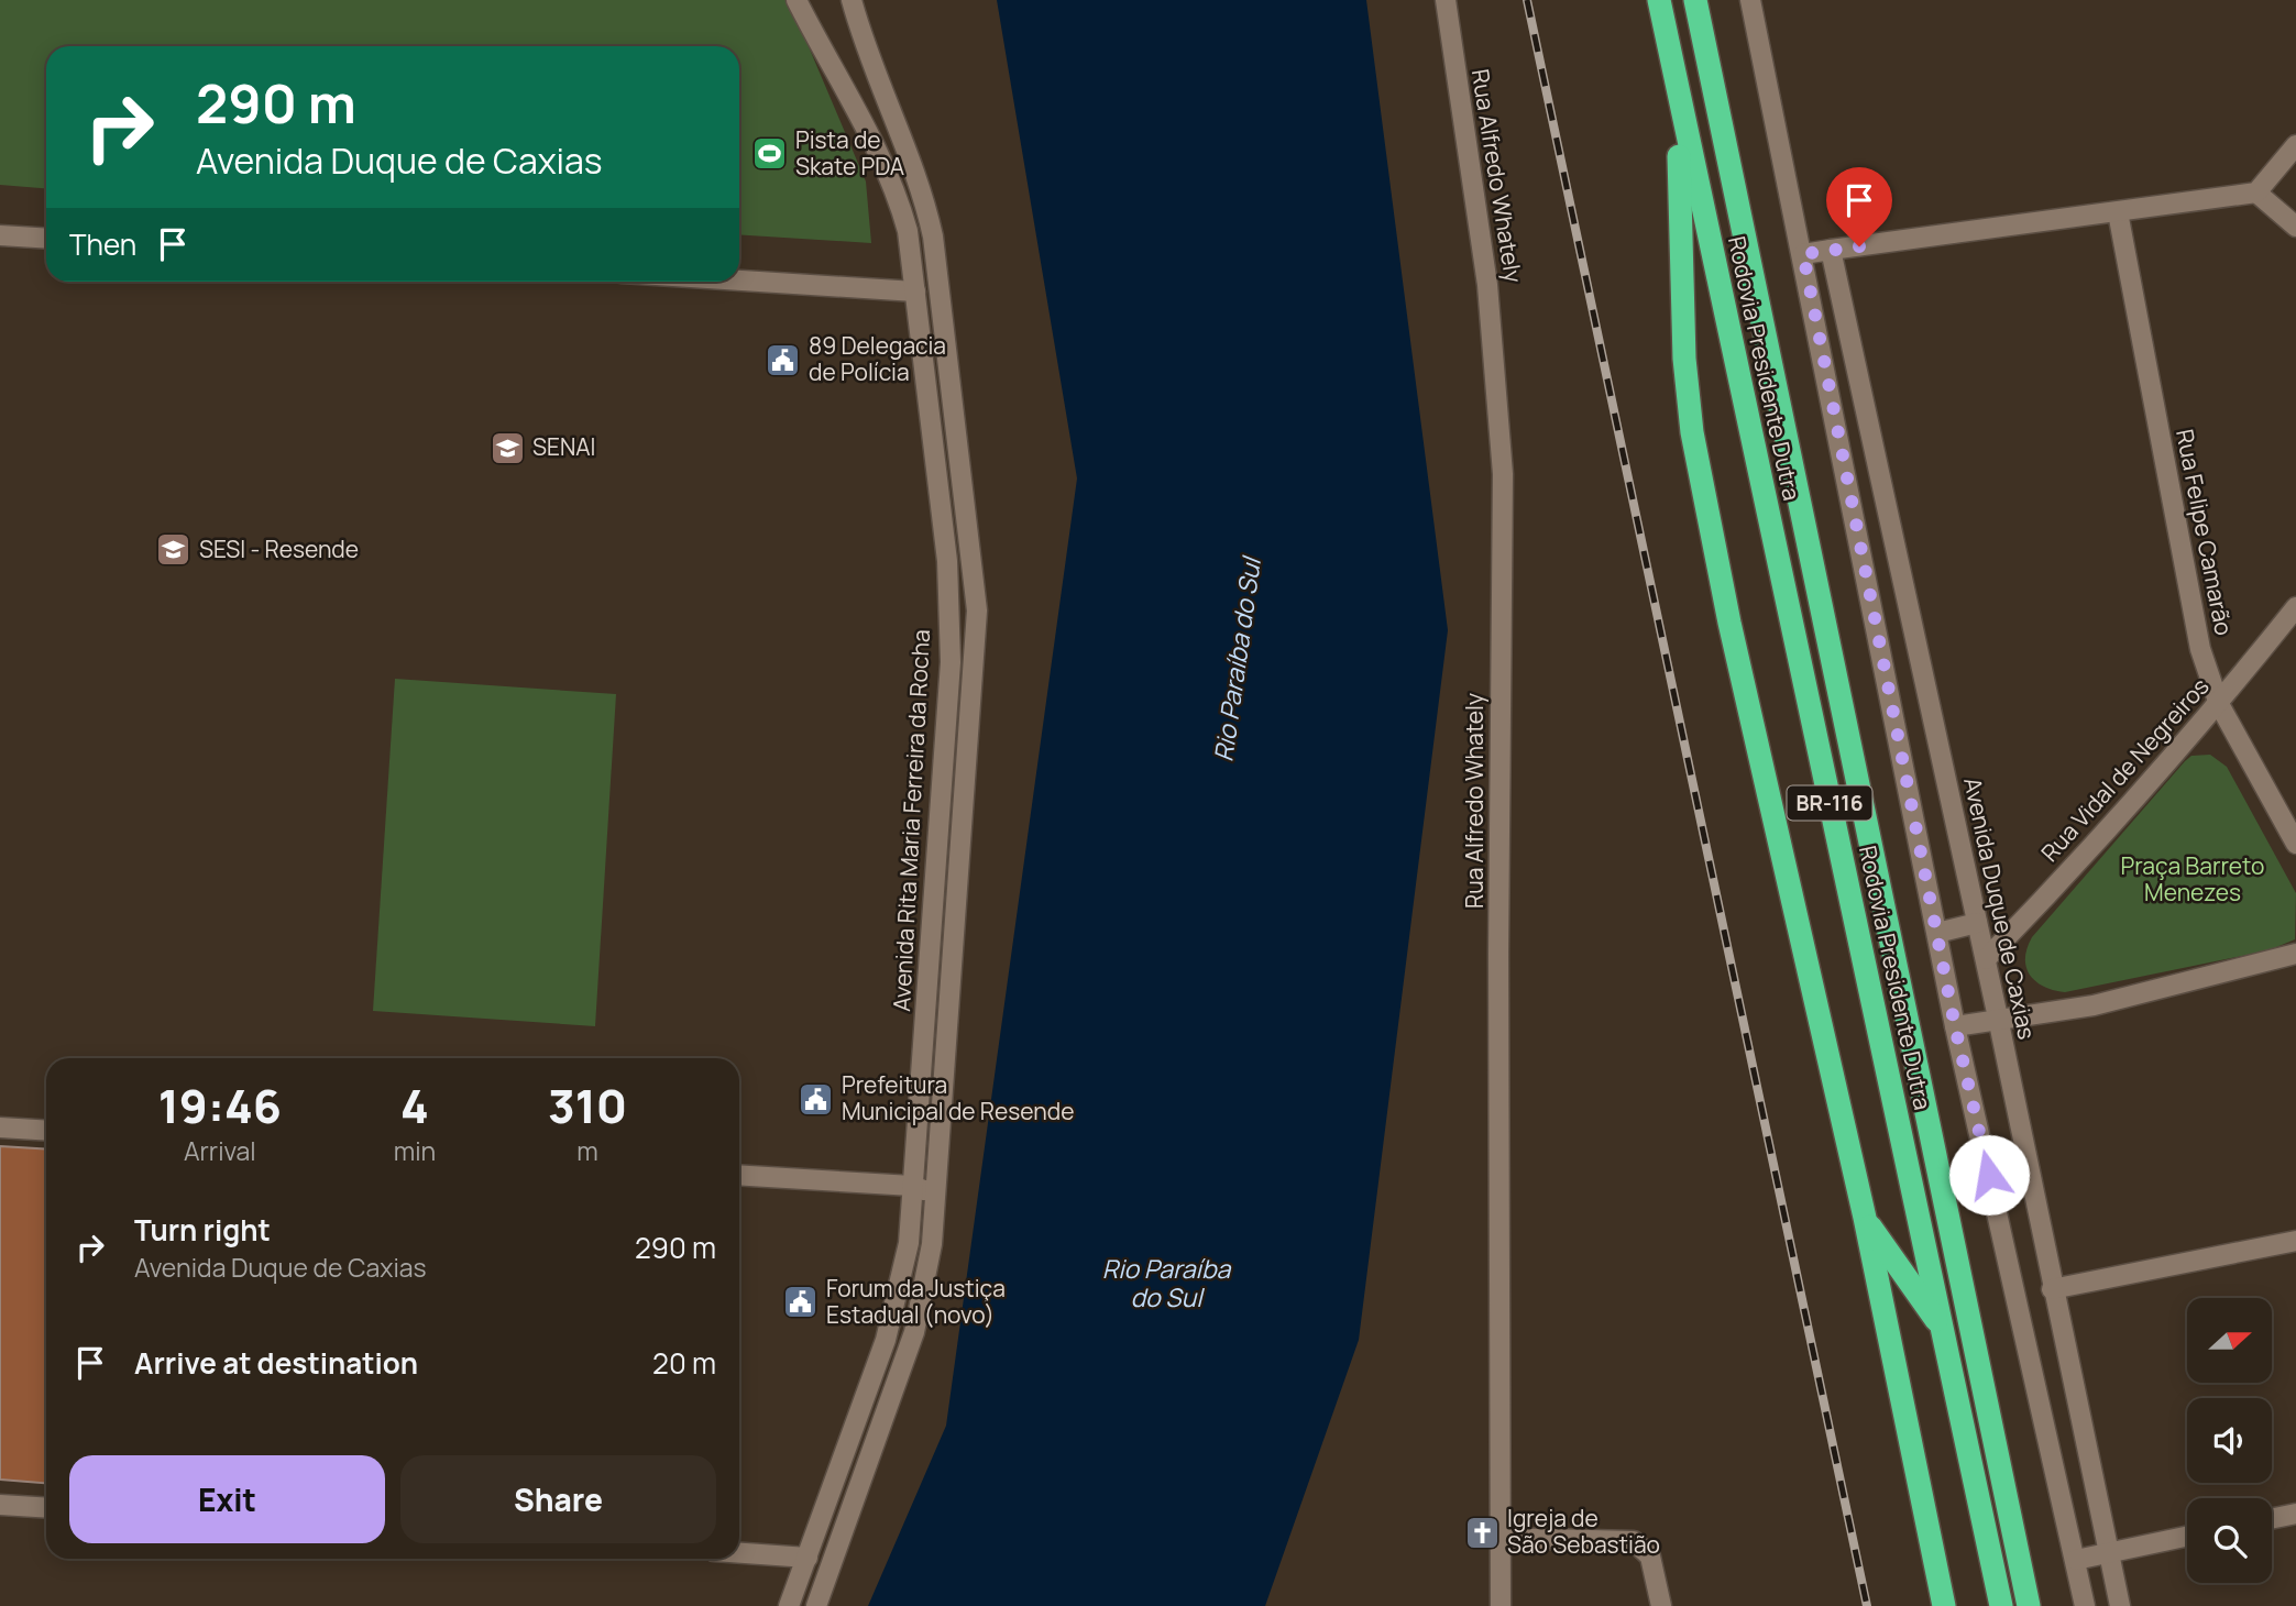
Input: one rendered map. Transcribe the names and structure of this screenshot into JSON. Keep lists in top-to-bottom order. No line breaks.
{"streets":{"highway":["Rodovia Presidente Dutra","BR-116"],"street":["Rua Alfredo Whately","Rua Felipe Camarão","Rua Vidal de Negreiros","Avenida Rita Maria Ferreira da Rocha","Avenida Duque de Caxias"]},"crossings":[["Rua Felipe Camarão","Rua Vidal de Negreiros"],["Rua Vidal de Negreiros","Avenida Duque de Caxias"]],"water":["Rio Paraíba do Sul"],"parks":["Praça Barreto Menezes"],"places":{"sports":["Pista de Skate PDA"],"public building":["89 Delegacia de Polícia","Prefeitura Municipal de Resende","Forum da Justiça Estadual (novo)"],"school or university":["SENAI","SESI - Resende"],"church":["Igreja de São Sebastião"]},"north":"right","page":{"turn":["290 m","Avenida Duque de Caxias"],"then":"Then","eta":["19:46","Arrival","4","min","310","m"],"list":[{"name":"Turn right","note":"Avenida Duque de Caxias","value":"290 m"},{"name":"Arrive at destination","value":"20 m"}],"buttons":["Exit","Share"]}}
